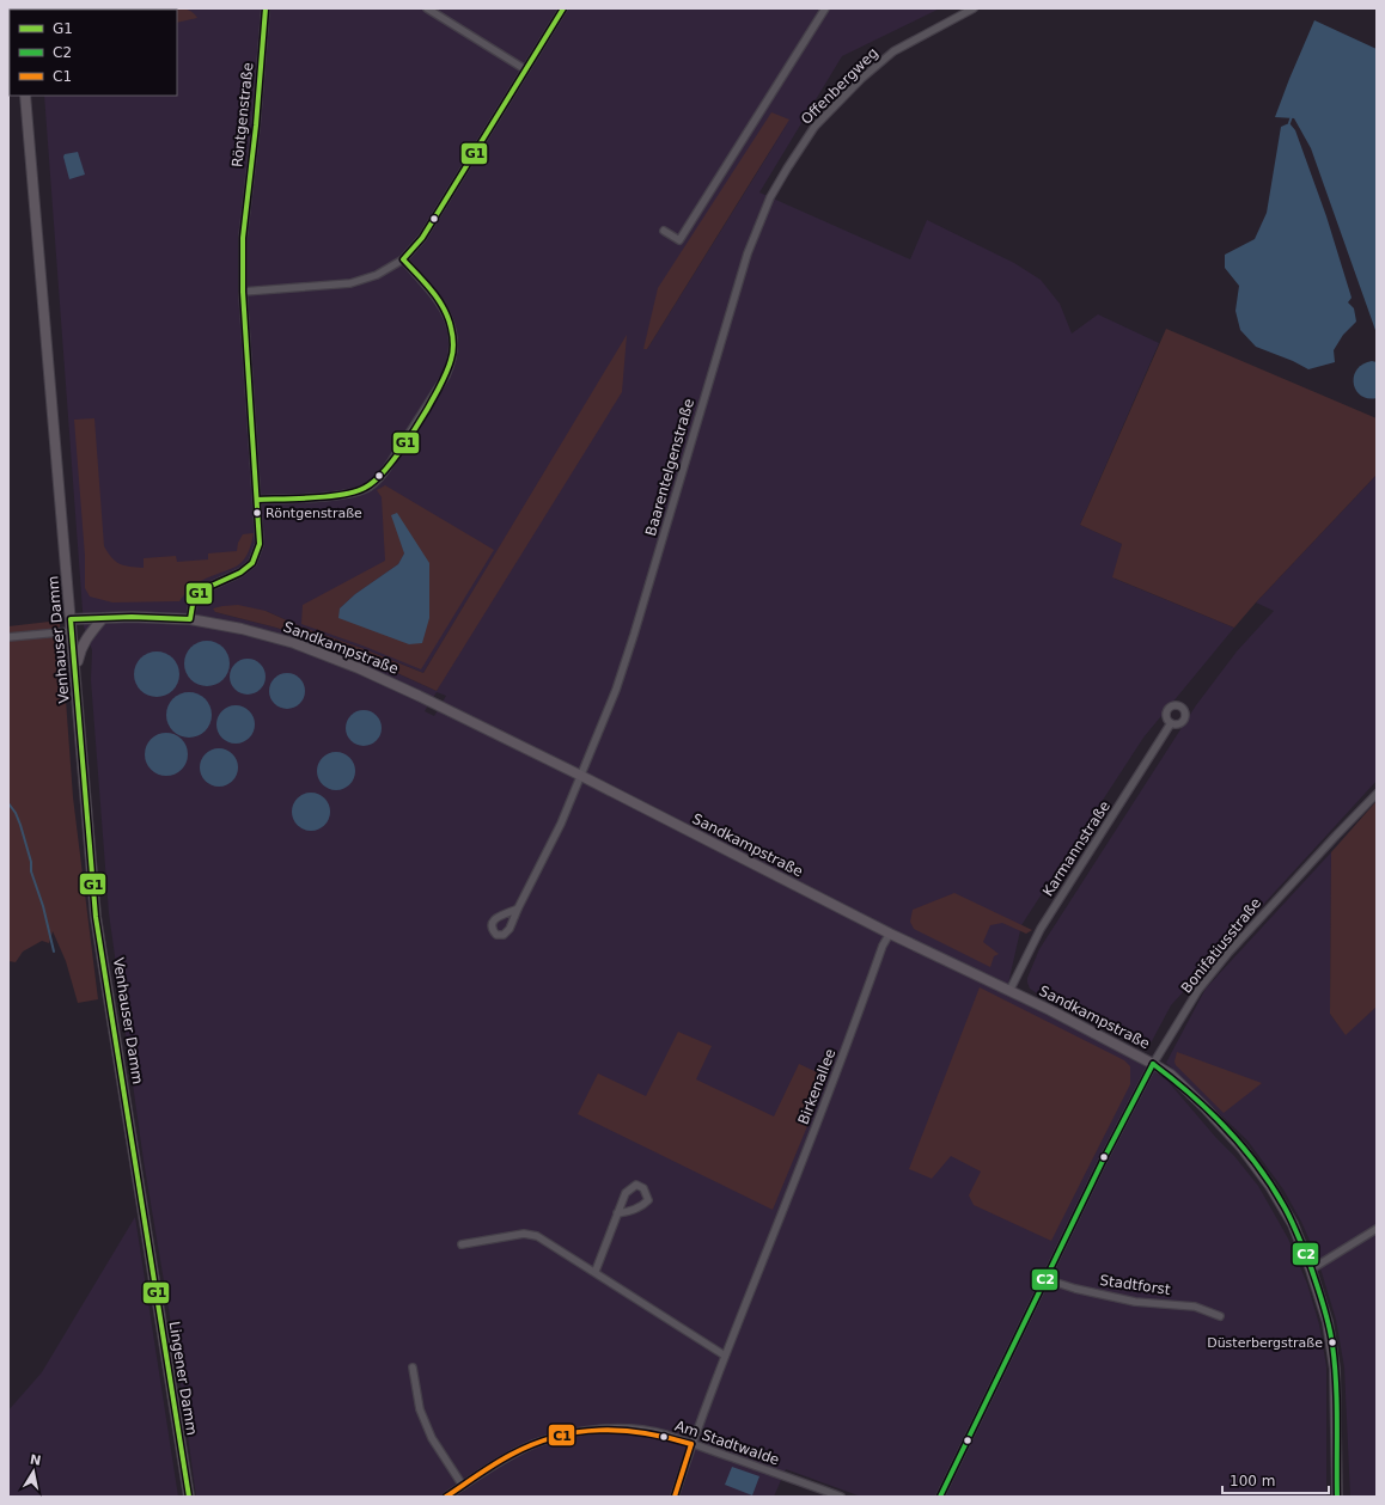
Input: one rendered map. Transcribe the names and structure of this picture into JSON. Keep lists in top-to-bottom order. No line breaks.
{"streets":{"street":["Offenbergweg","Röntgenstraße","Baarentelgenstraße","Venhauser Damm","Sandkampstraße","Karmannstraße","Bonifatiusstraße","Birkenallee","Stadtforst","Lingener Damm","Am Stadtwalde"]},"crossings":[["Offenbergweg","Baarentelgenstraße"],["Röntgenstraße","Sandkampstraße"],["Baarentelgenstraße","Sandkampstraße"],["Venhauser Damm","Sandkampstraße"],["Venhauser Damm","Lingener Damm"],["Sandkampstraße","Karmannstraße"],["Sandkampstraße","Bonifatiusstraße"],["Sandkampstraße","Birkenallee"],["Bonifatiusstraße","Stadtforst"],["Birkenallee","Am Stadtwalde"]],"places":["Röntgenstraße","Düsterbergstraße"],"lines":["transit line G1","transit line C2","transit line C1"],"legend":["G1","C2","C1"],"scale_bar":"100 m","north":"top"}
